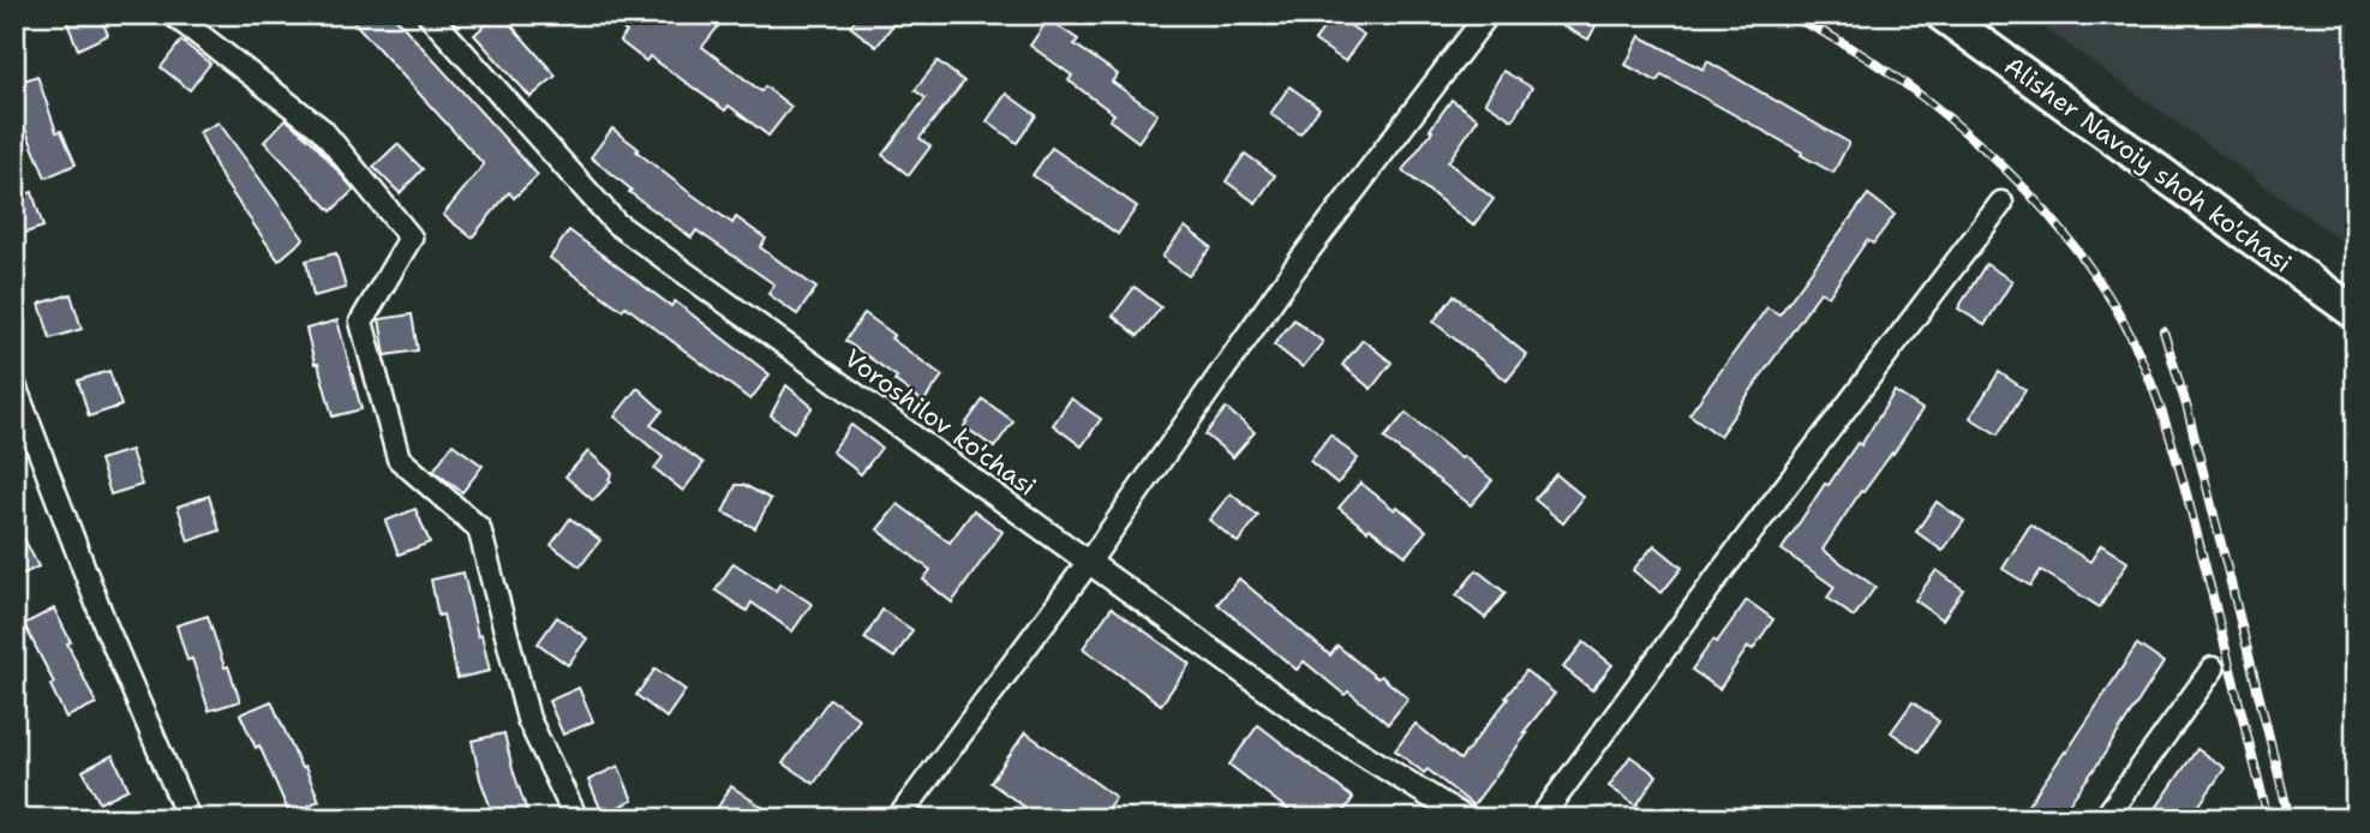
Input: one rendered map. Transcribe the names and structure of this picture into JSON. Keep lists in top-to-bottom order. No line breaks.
{"streets":{"street":["Alisher Navoiy shoh ko'chasi","Voroshilov ko'chasi"]}}
